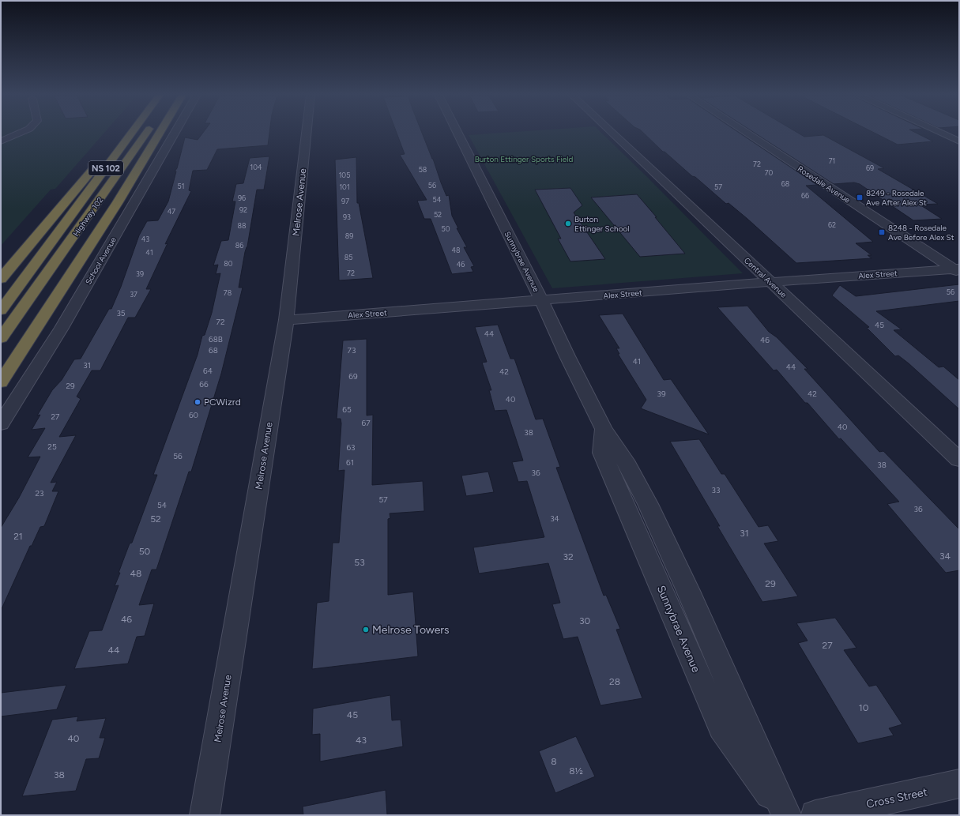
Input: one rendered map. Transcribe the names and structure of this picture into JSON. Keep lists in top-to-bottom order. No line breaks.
{"streets":{"highway":["NS 102","Highway 102"],"street":["Rosedale Avenue","Melrose Avenue","School Avenue","Sunnybrae Avenue","Alex Street","Central Avenue","Cross Street"]},"crossings":[["Rosedale Avenue","Alex Street"],["Melrose Avenue","Alex Street"],["Sunnybrae Avenue","Alex Street"],["Alex Street","Central Avenue"]],"parks":["Burton Ettinger Sports Field"],"places":{"transit":["8249 - Rosedale Ave After Alex St","8248 - Rosedale Ave Before Alex St"],"other":["Burton Ettinger School","PCWizrd","Melrose Towers"]},"house_numbers":["71","72","104","69","58","70","105","68","56","51","101","57","66","96","54","97","92","47","52","93","62","88","50","89","43","86","48","41","85","80","46","72","39","56","78","37","35","72","45","44","68B","46","68","73","41","31","44","64","42","69","66","29","39","42","40","65","60","27","67","40","38","25","63","56","61","38","36","33","23","57","54","36","34","52","31","21","50","34","32","53","48","29","46","30","27","44","28","10","45","40","43","8","8½","38"]}
